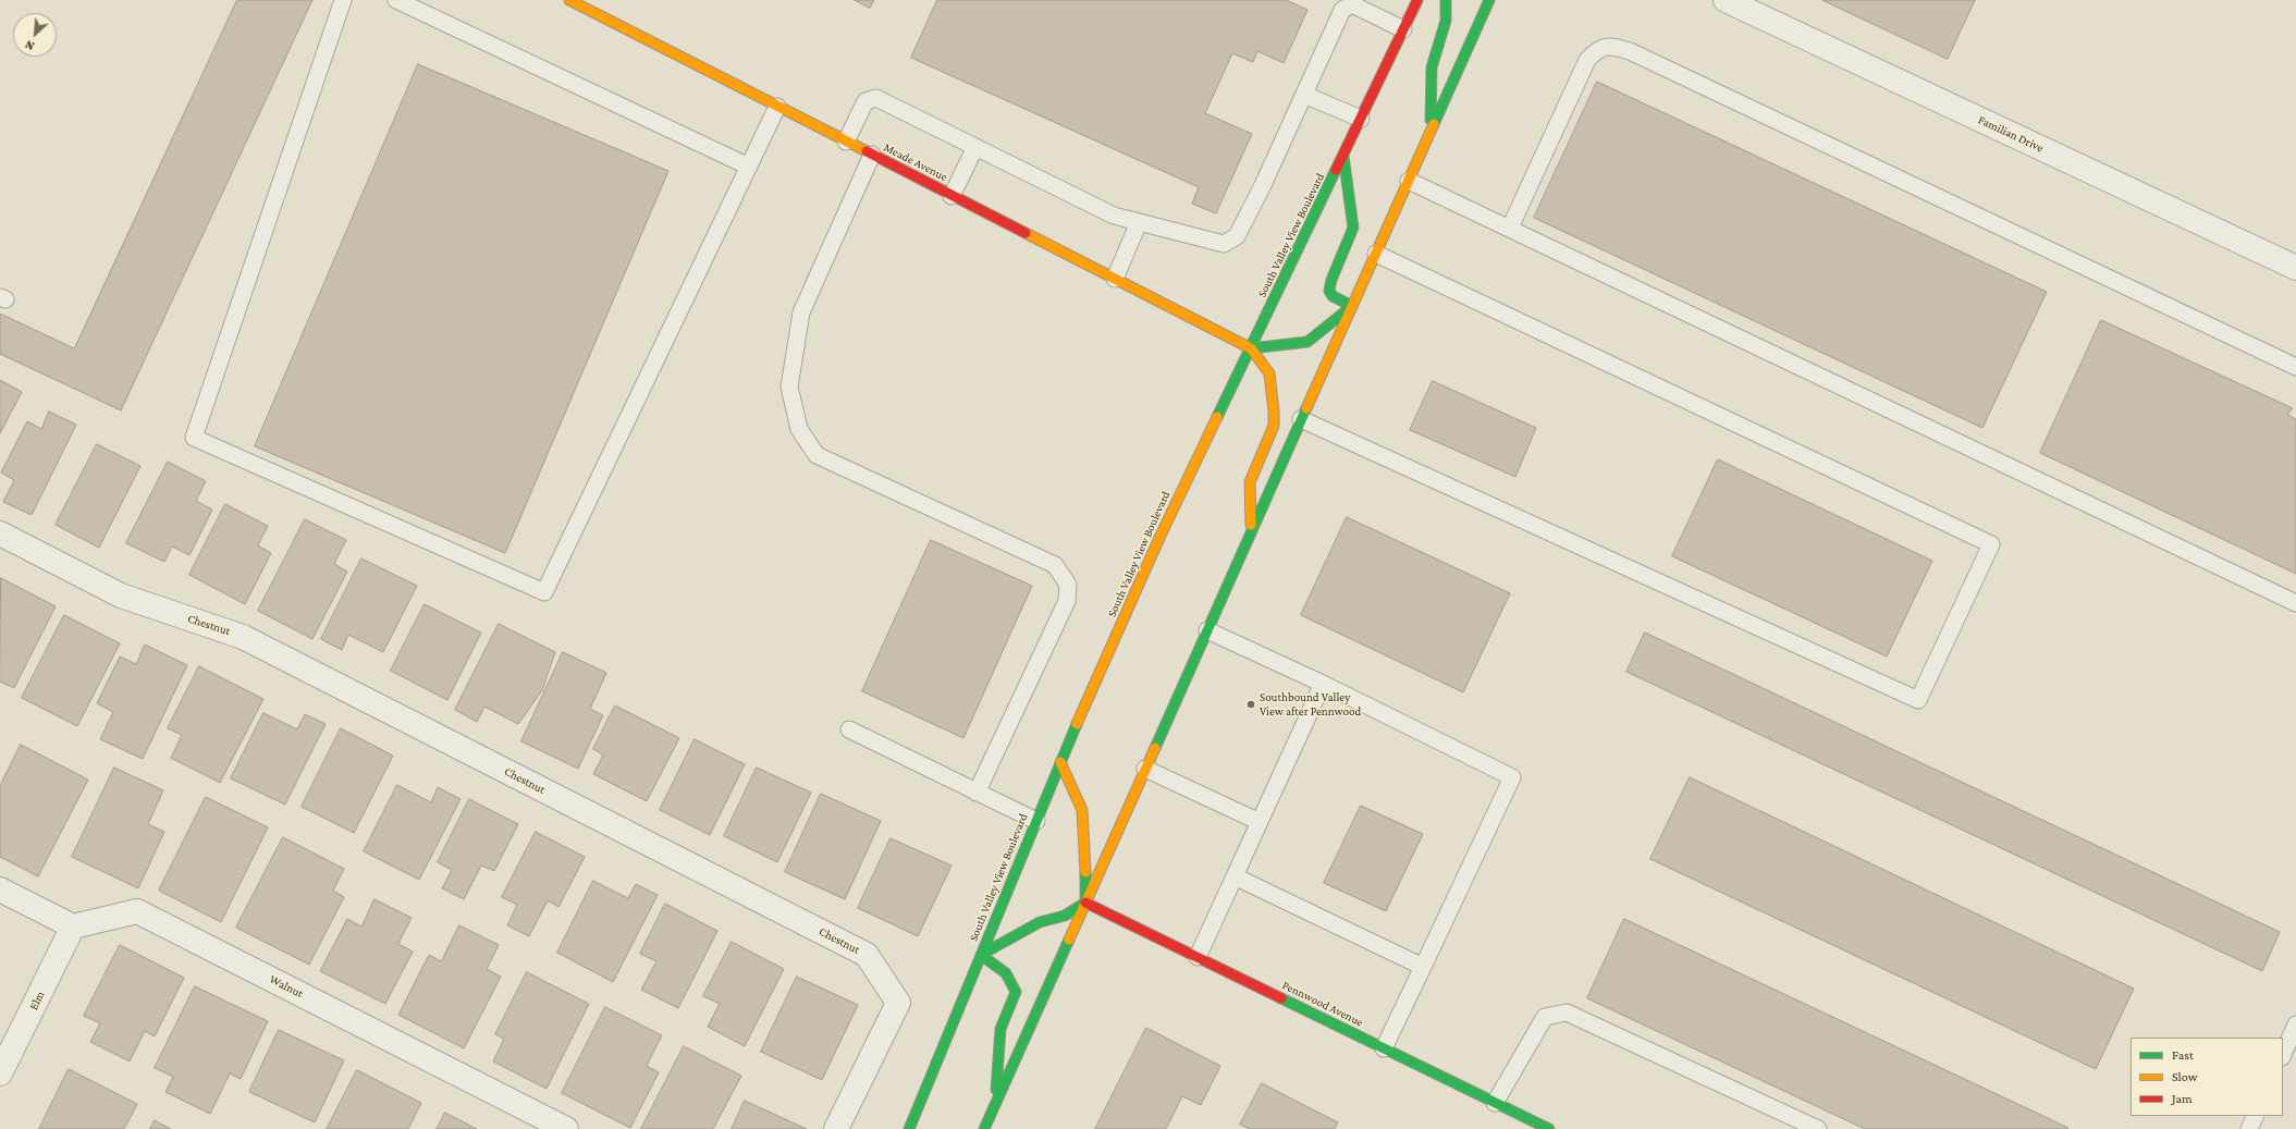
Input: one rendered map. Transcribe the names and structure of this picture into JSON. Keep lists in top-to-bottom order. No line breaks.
{"streets":{"main road":["Meade Avenue","South Valley View Boulevard","Pennwood Avenue"],"street":["Familian Drive","Chestnut","Walnut","Elm"]},"crossings":[["Meade Avenue","South Valley View Boulevard"],["Walnut","Elm"]],"places":["Southbound Valley View after Pennwood"],"legend":["Fast","Slow","Jam"],"north":"bottom left"}
